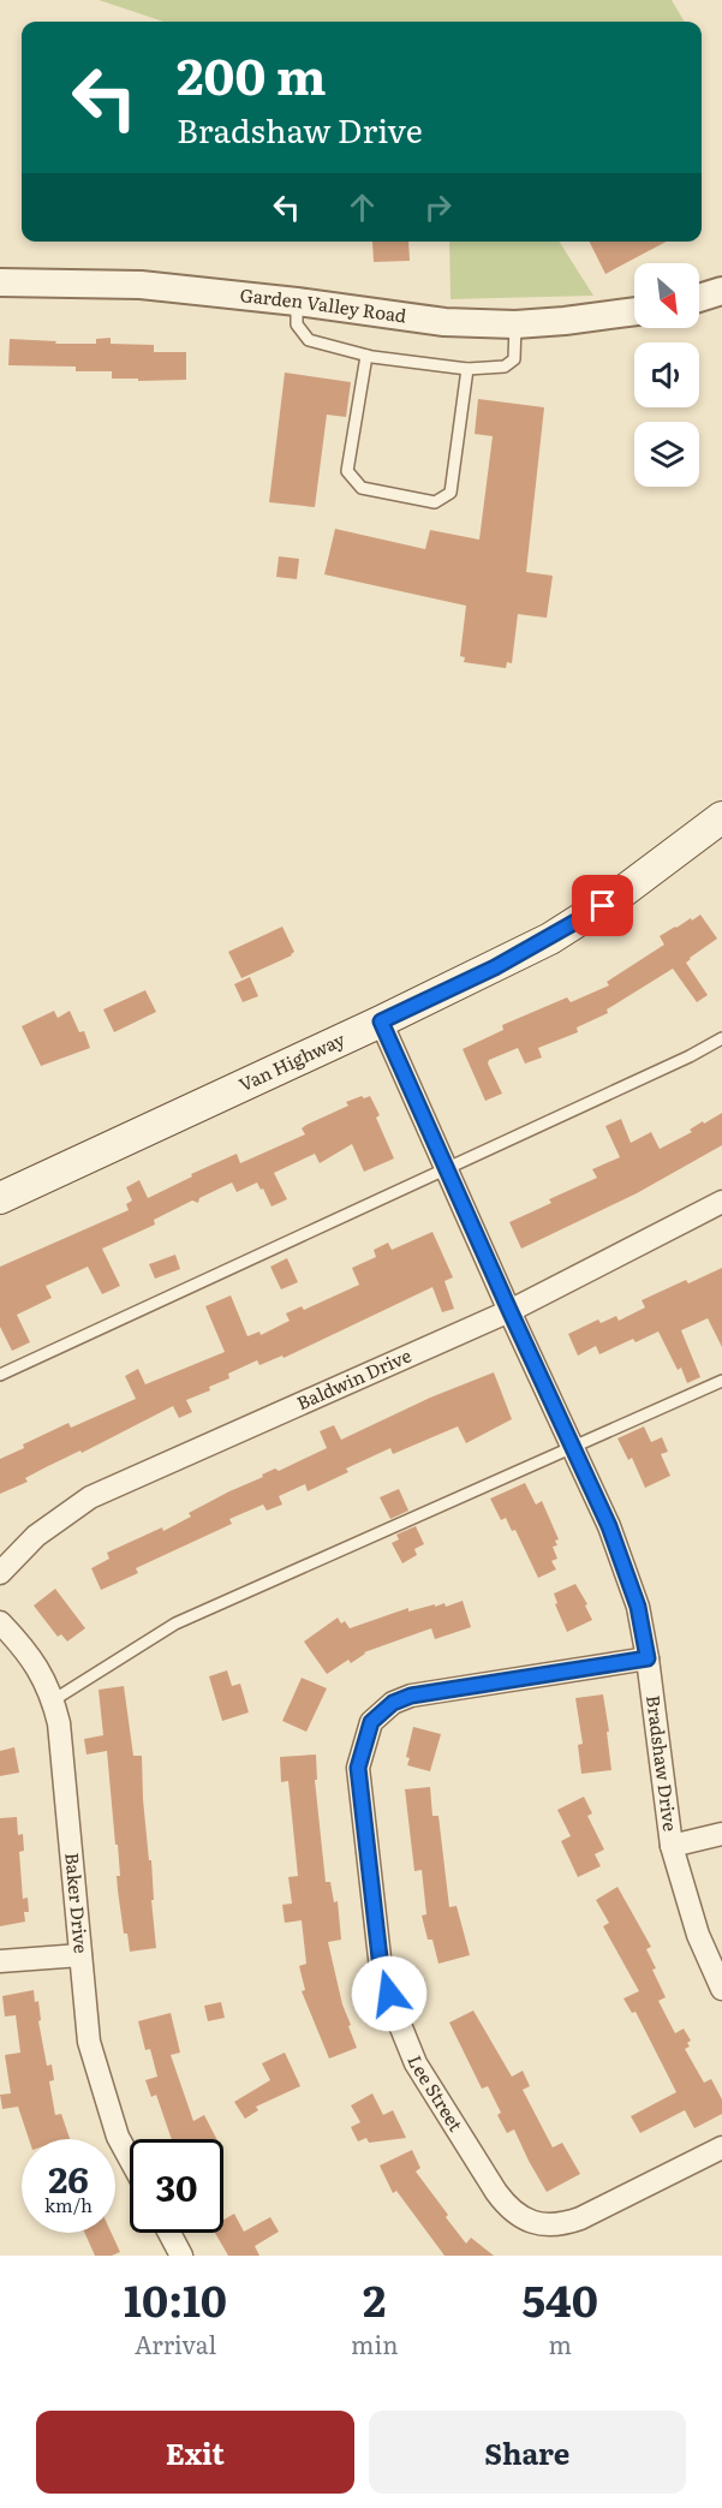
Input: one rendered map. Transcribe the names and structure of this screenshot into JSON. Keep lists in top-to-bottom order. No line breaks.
{"streets":{"main road":["Van Highway"],"street":["Garden Valley Road","Baldwin Drive","Bradshaw Drive","Baker Drive","Lee Street"]},"crossings":[["Van Highway","Bradshaw Drive"],["Baldwin Drive","Bradshaw Drive"],["Bradshaw Drive","Lee Street"]],"north":"bottom right","page":{"turn":["200 m","Bradshaw Drive"],"speed":"26 km/h","limit":"30","eta":["10:10","Arrival","2","min","540","m"],"buttons":["Exit","Share"]}}
